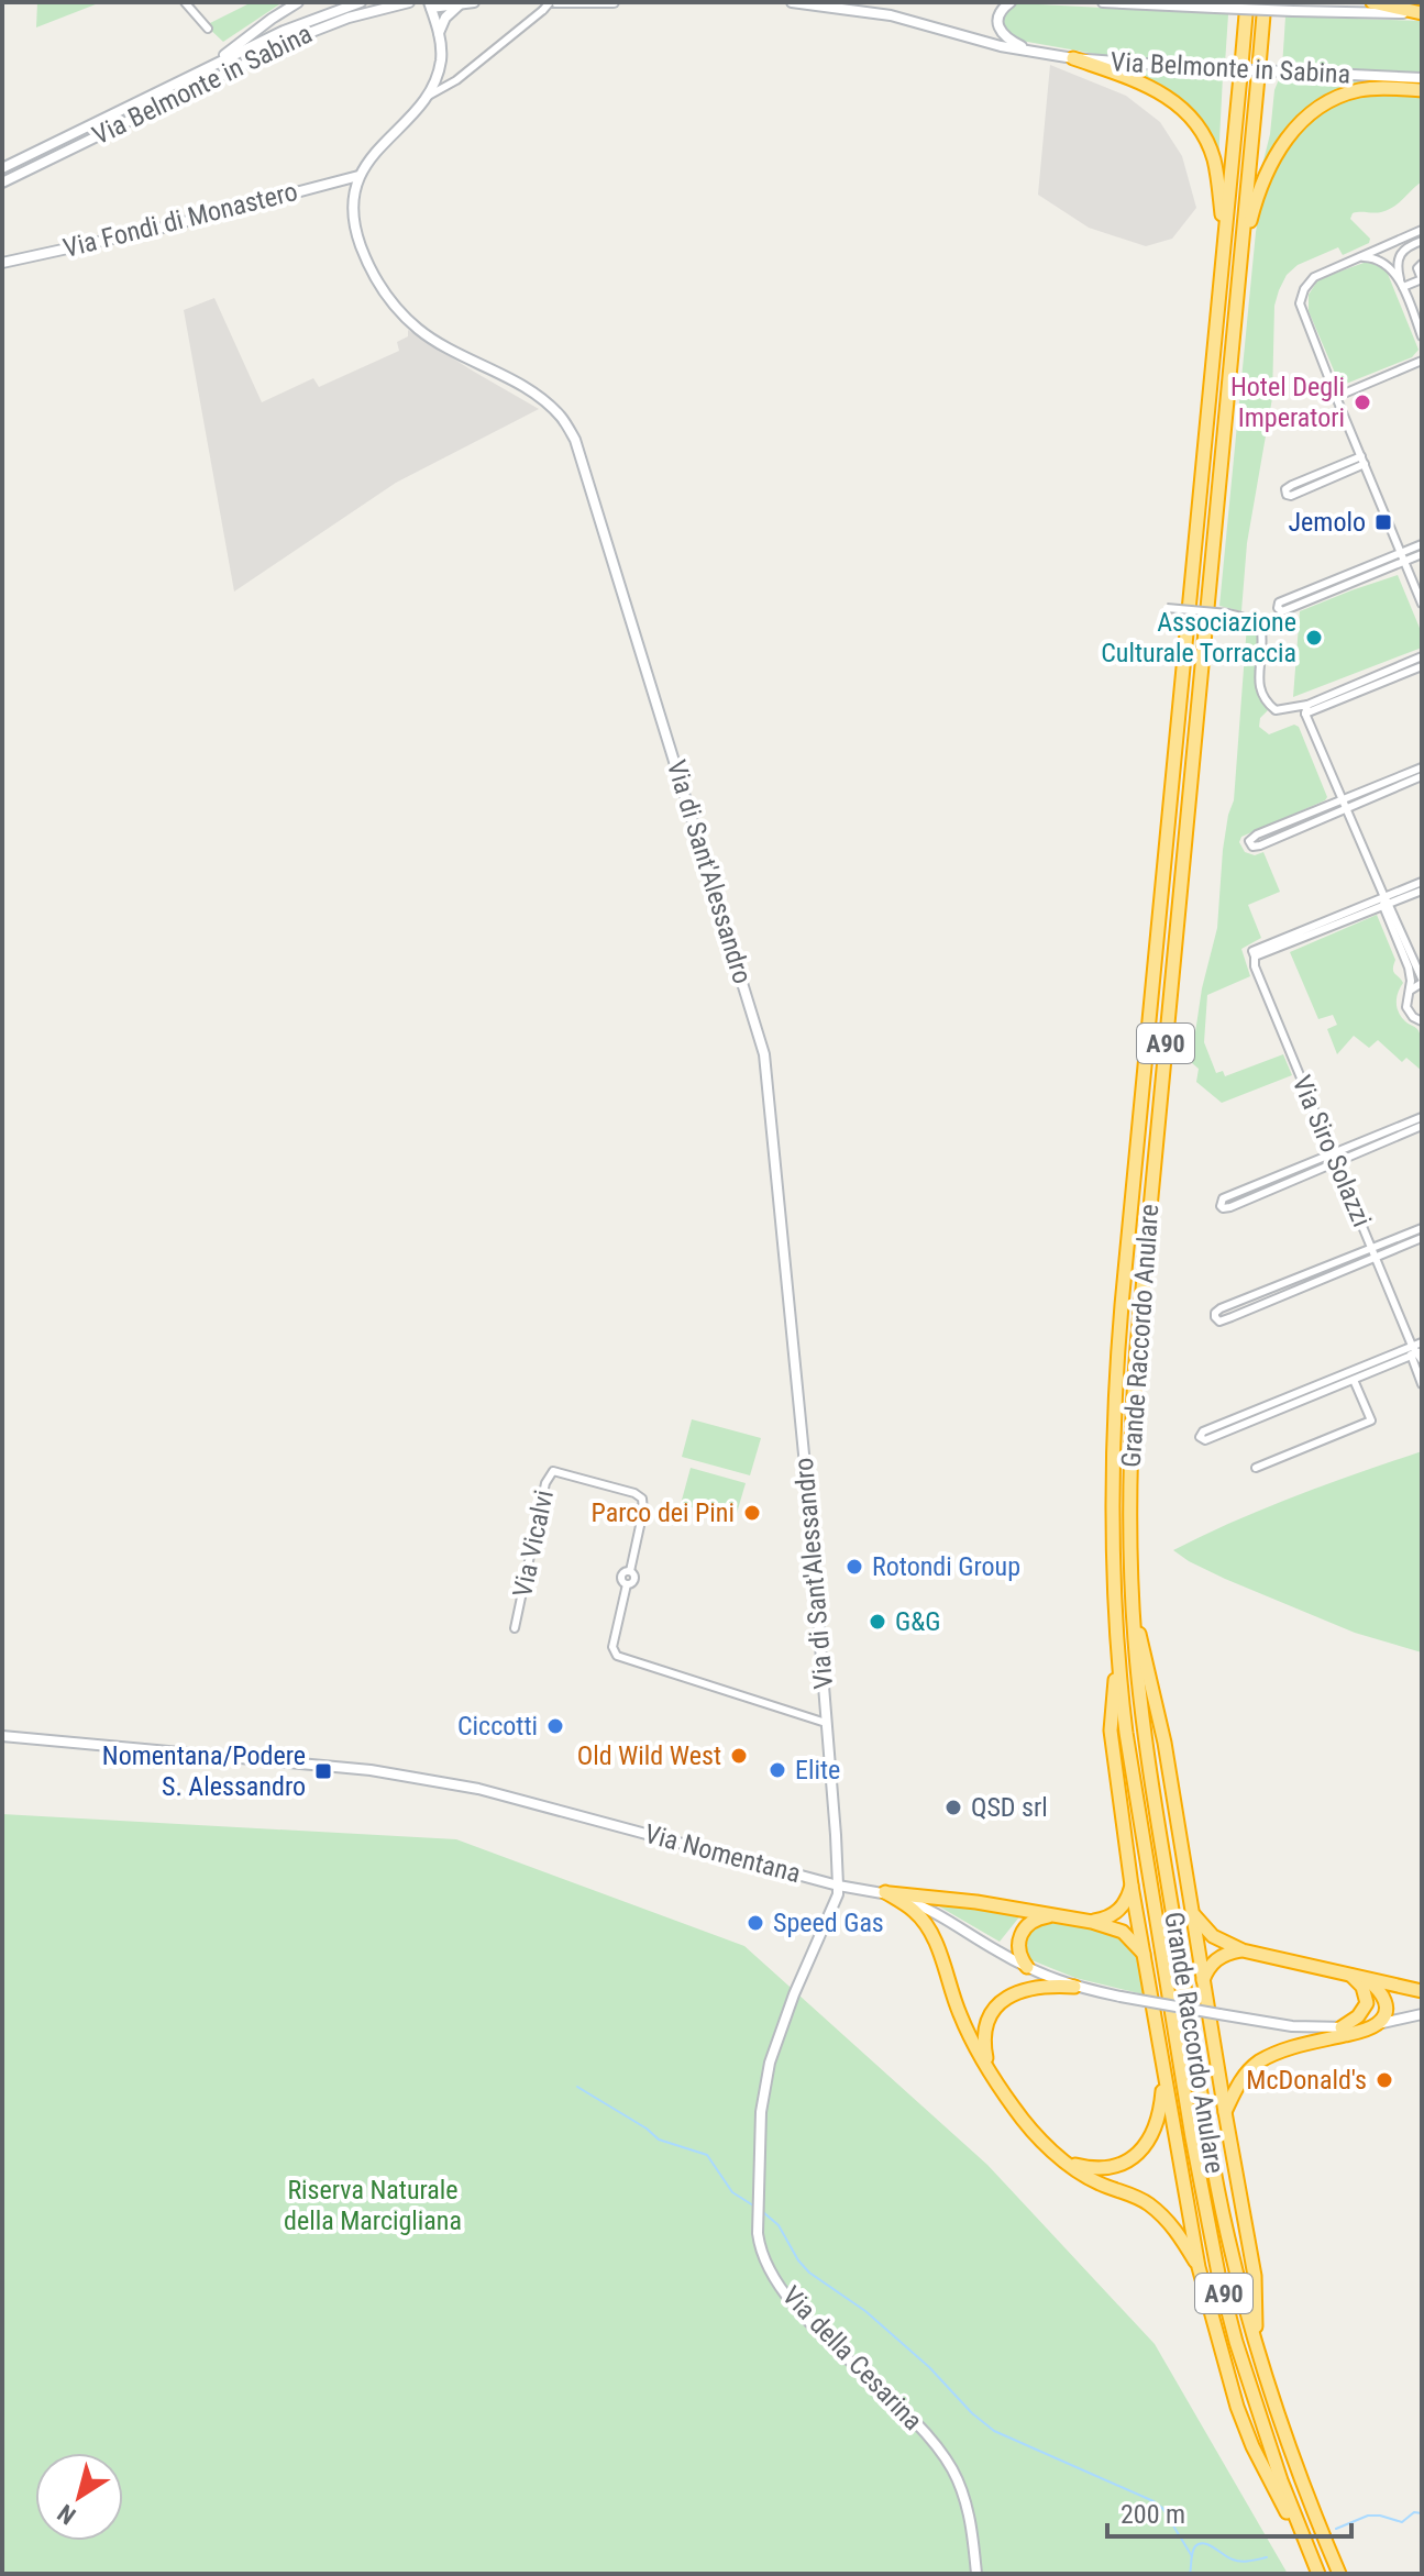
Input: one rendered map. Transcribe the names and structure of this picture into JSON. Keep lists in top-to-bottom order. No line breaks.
{"streets":{"highway":["A90","Grande Raccordo Anulare"],"street":["Via Belmonte in Sabina","Via Fondi di Monastero","Via di Sant'Alessandro","Via Siro Solazzi","Via Vicalvi","Via Nomentana","Via della Cesarina"]},"crossings":[["Via Fondi di Monastero","Via di Sant'Alessandro"],["Via di Sant'Alessandro","Via Vicalvi"],["Via di Sant'Alessandro","Via Nomentana"],["Via di Sant'Alessandro","Via della Cesarina"],["Via Nomentana","Via della Cesarina"]],"parks":["Riserva Naturale della Marcigliana"],"places":{"other":["Hotel Degli Imperatori","Associazione Culturale Torraccia","Parco dei Pini","Rotondi Group","G&G","Ciccotti","Old Wild West","Elite","QSD srl","Speed Gas","McDonald's"],"transit":["Jemolo","Nomentana/Podere S. Alessandro"]},"scale_bar":"200 m","north":"bottom left"}
